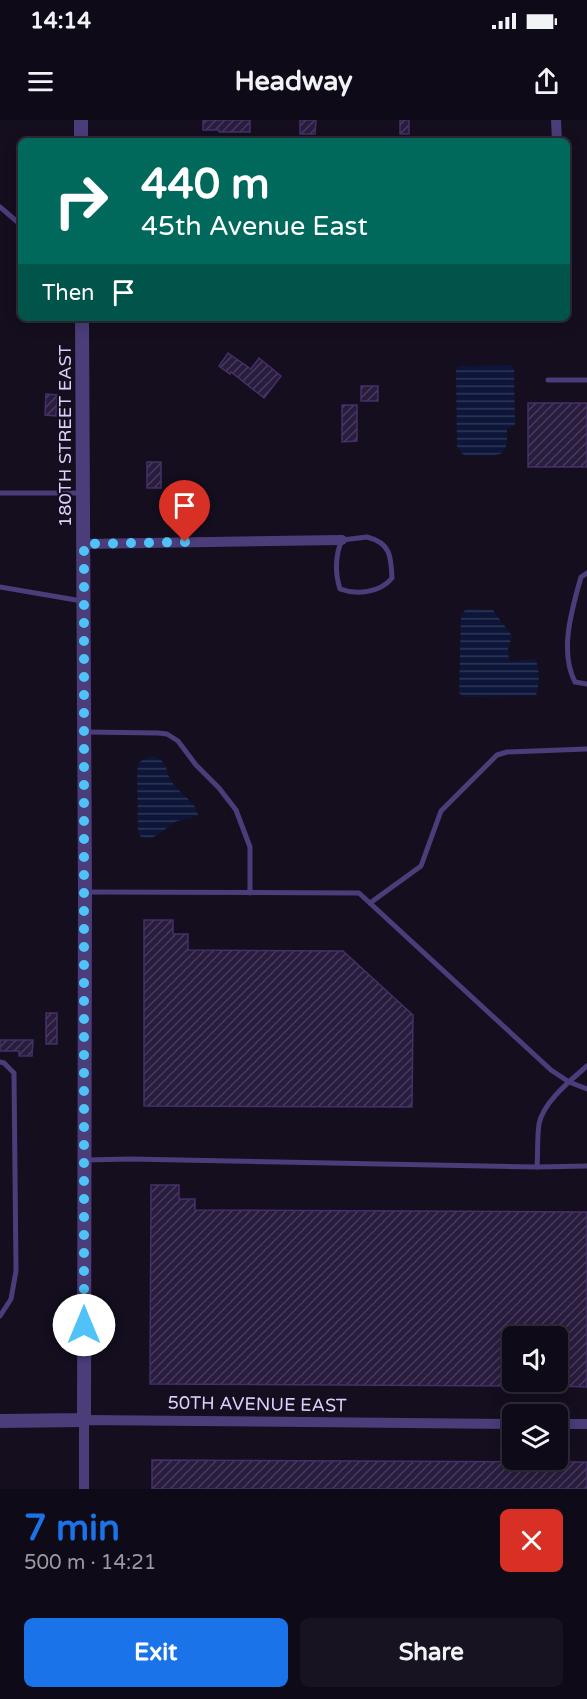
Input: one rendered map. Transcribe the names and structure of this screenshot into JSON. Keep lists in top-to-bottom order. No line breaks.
{"streets":{"street":["180TH STREET EAST","50TH AVENUE EAST"]},"crossings":[["180TH STREET EAST","50TH AVENUE EAST"]],"page":{"status":"14:14","header":"Headway","turn":["440 m","45th Avenue East"],"then":"Then","heading":["7 min","500 m · 14:21"],"buttons":["Exit","Share"]}}
